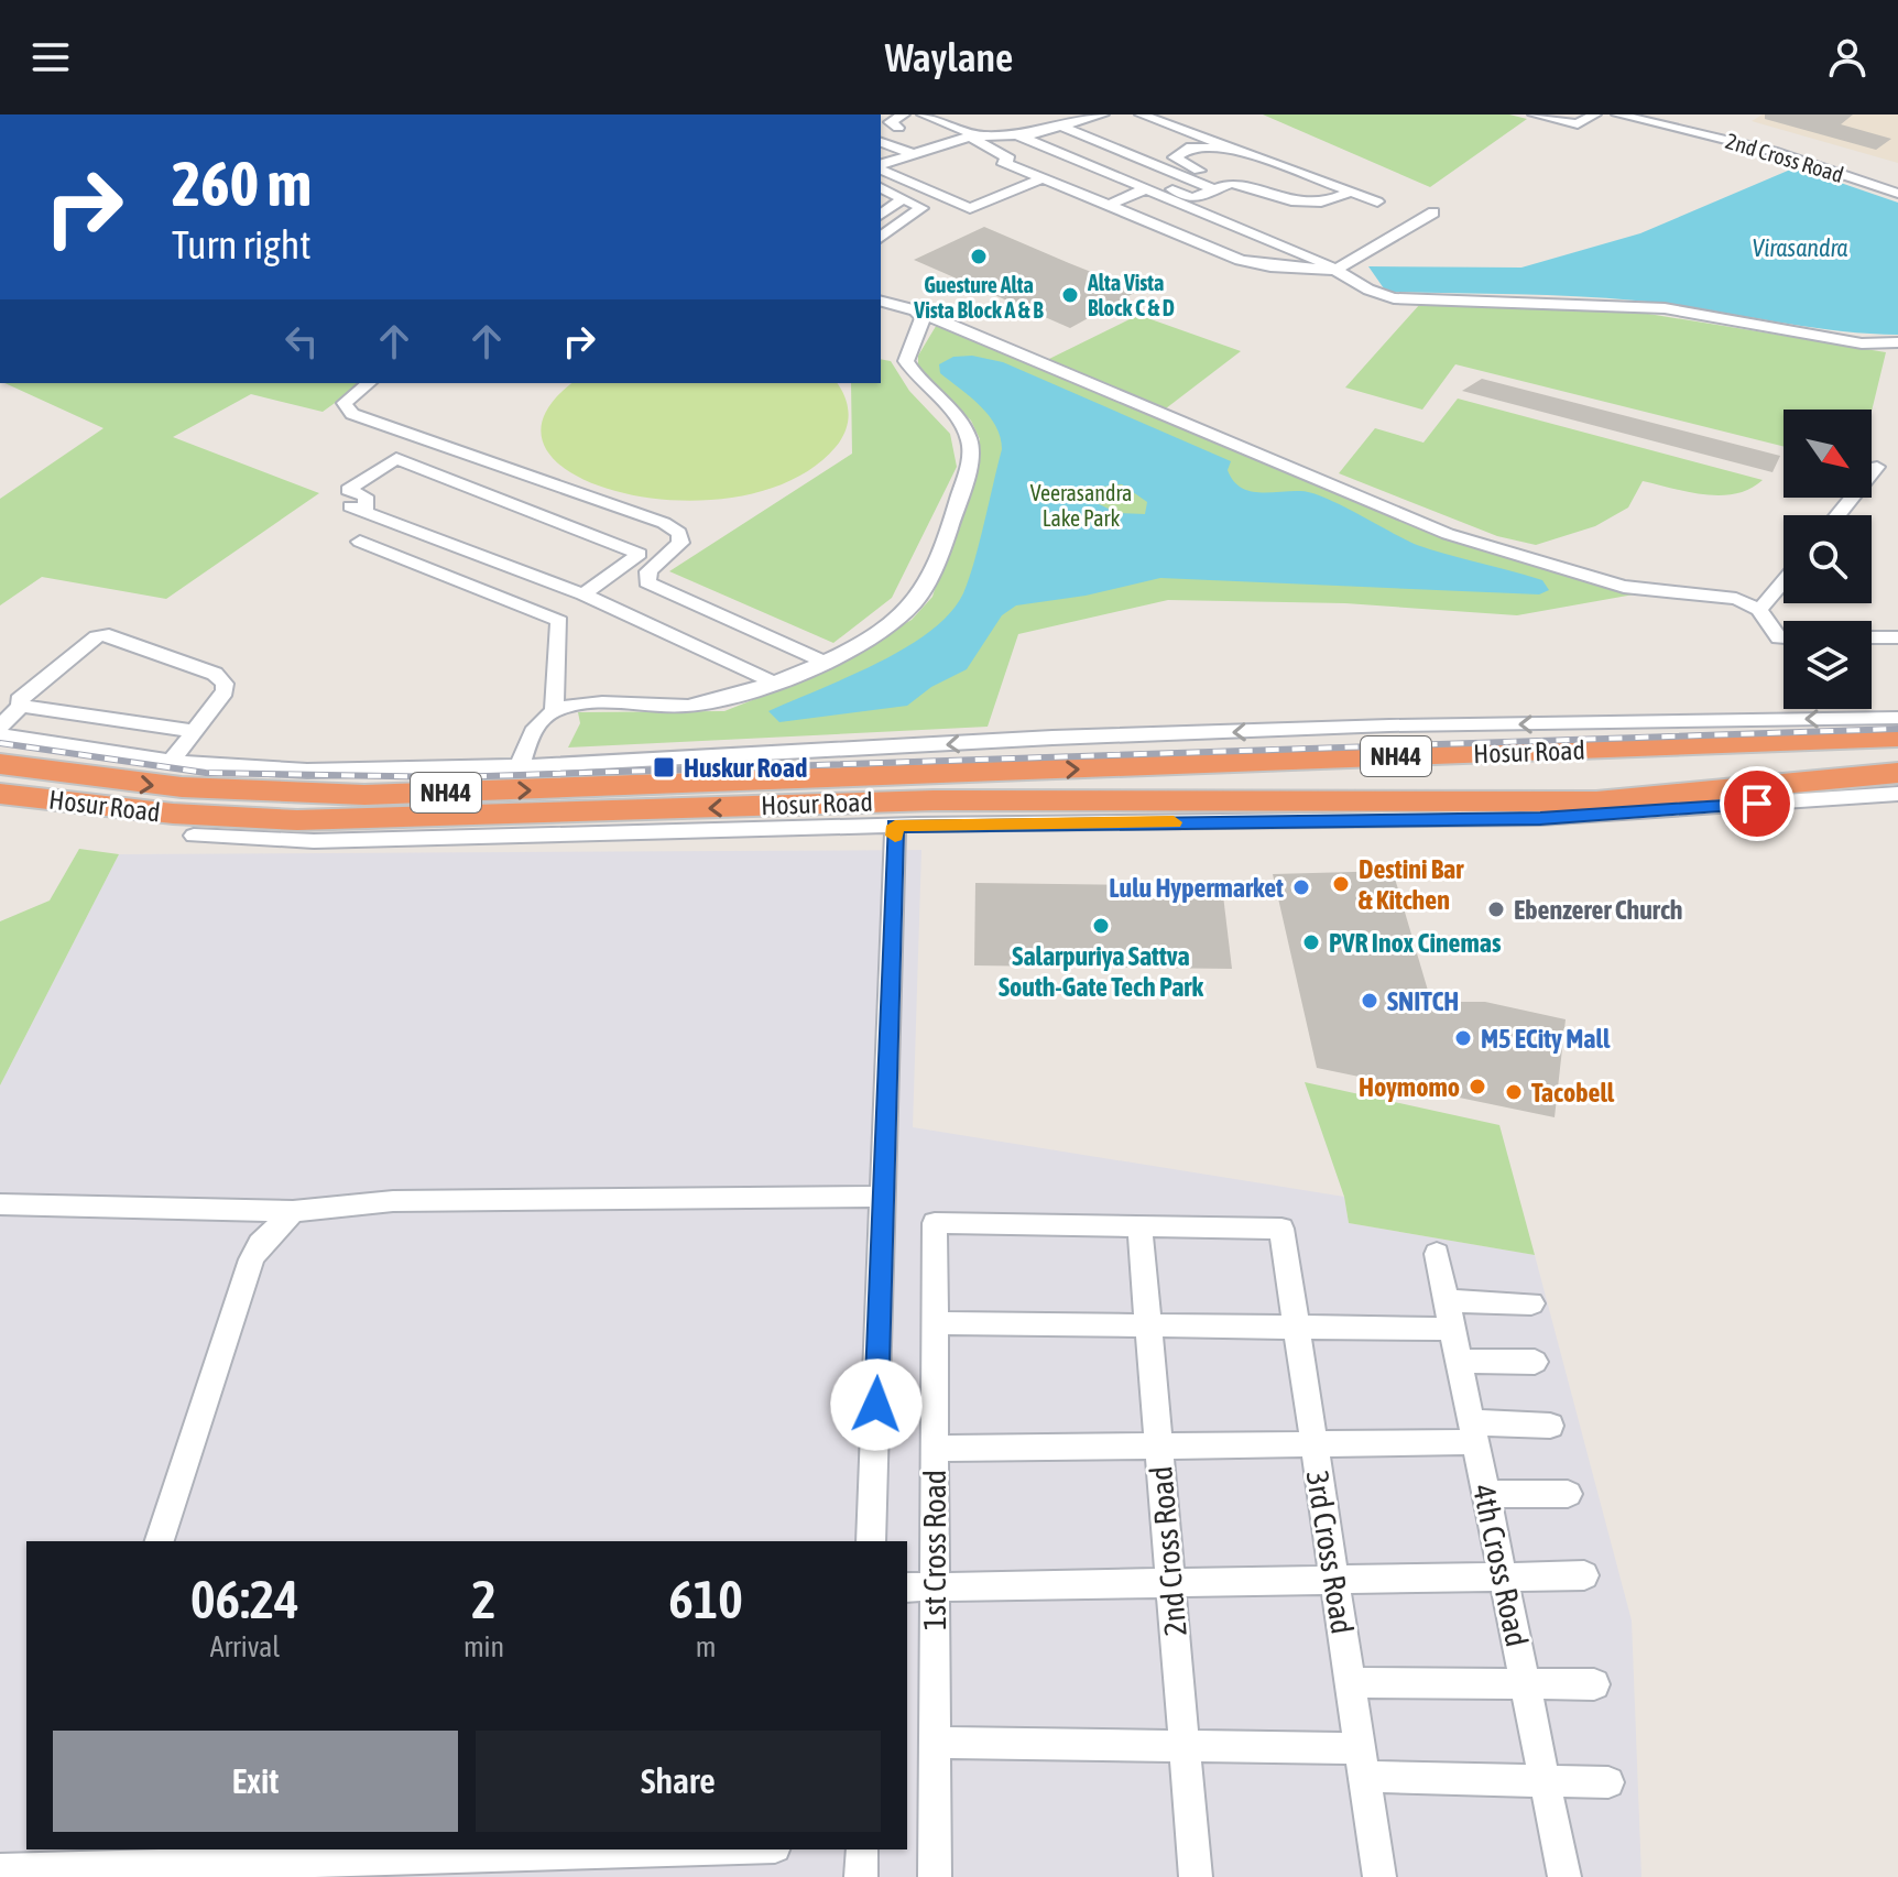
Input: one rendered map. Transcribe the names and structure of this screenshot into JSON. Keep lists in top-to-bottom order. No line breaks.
{"streets":{"highway":["Hosur Road","NH44"],"street":["2nd Cross Road","1st Cross Road","3rd Cross Road","4th Cross Road"]},"crossings":[["2nd Cross Road","1st Cross Road"],["2nd Cross Road","3rd Cross Road"],["1st Cross Road","3rd Cross Road"]],"water":["Virasandra"],"parks":["Veerasandra Lake Park"],"places":{"other":["Guesture Alta Vista Block A & B","Alta Vista Block C & D","Destini Bar & Kitchen","Lulu Hypermarket","Ebenzerer Church","Salarpuriya Sattva South-Gate Tech Park","PVR Inox Cinemas","SNITCH","M5 ECity Mall","Hoymomo","Tacobell"],"transit":["Huskur Road"]},"north":"bottom right","page":{"header":"Waylane","turn":["260 m","Turn right"],"eta":["06:24","Arrival","2","min","610","m"],"buttons":["Exit","Share"]}}
